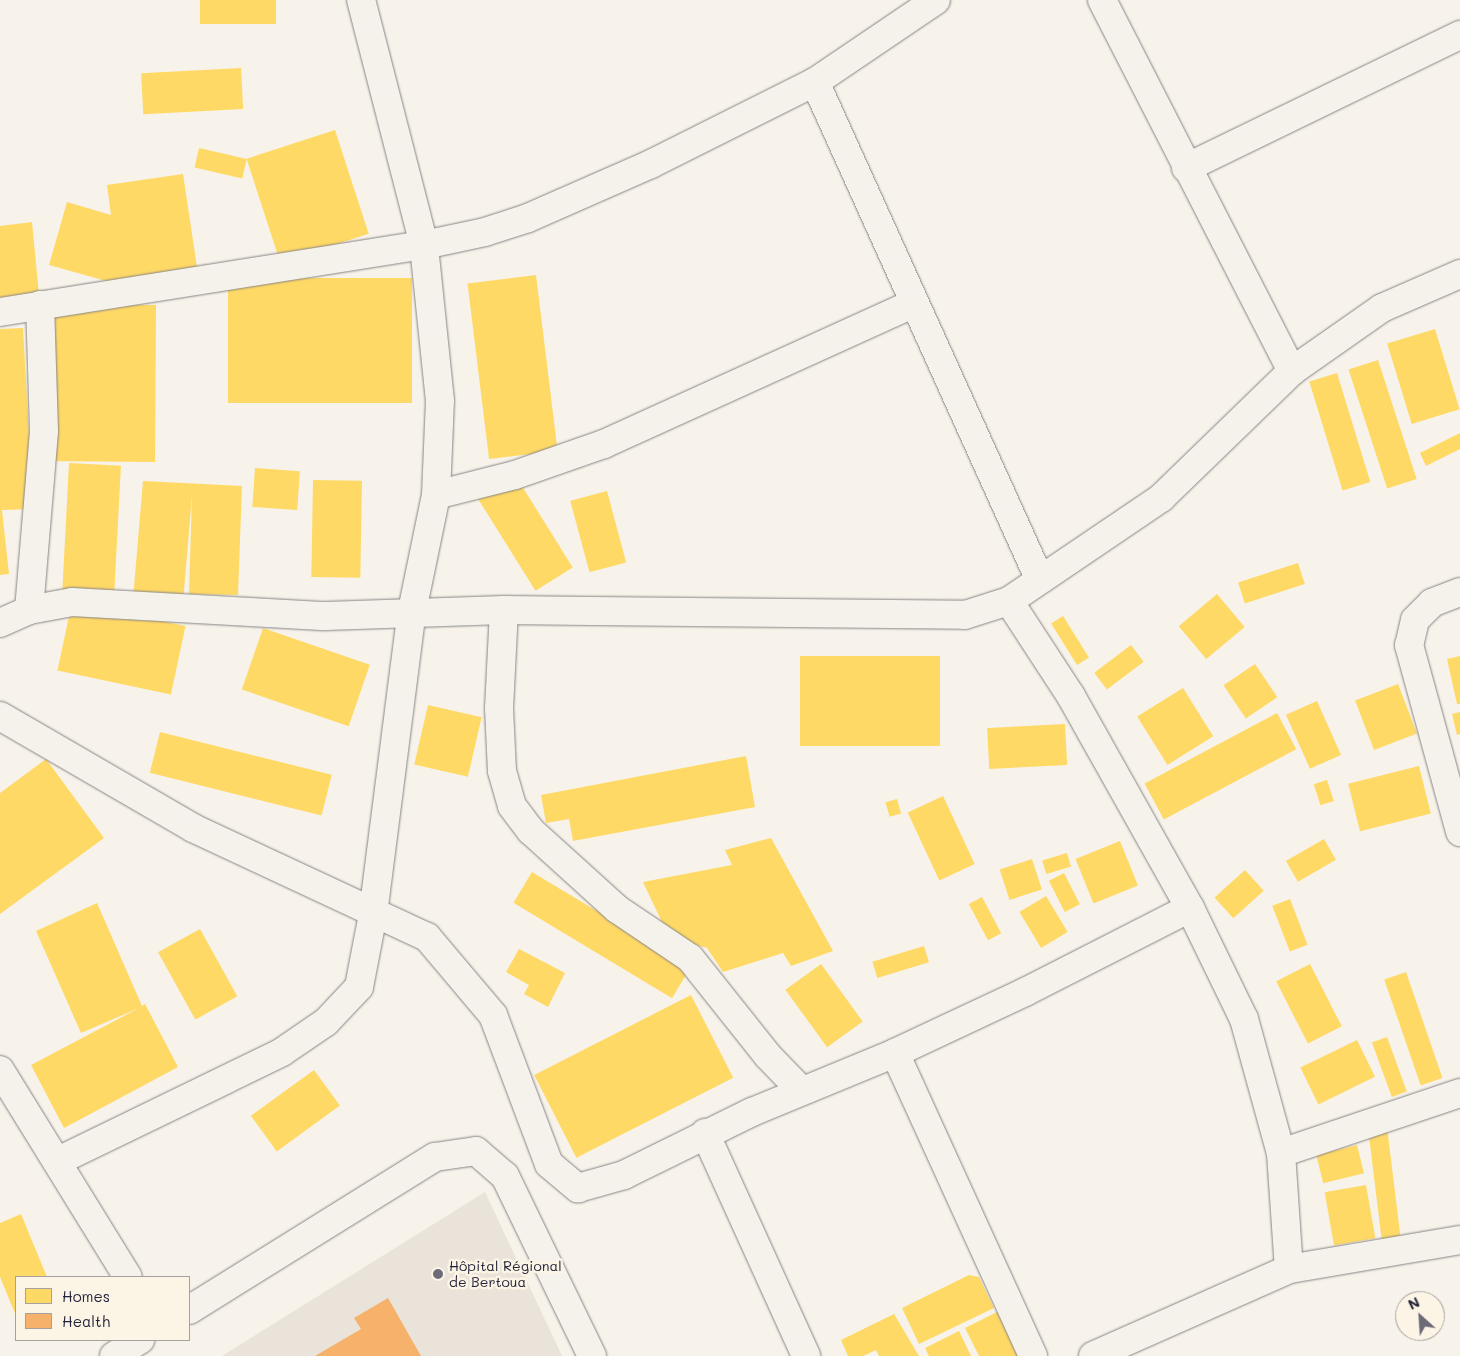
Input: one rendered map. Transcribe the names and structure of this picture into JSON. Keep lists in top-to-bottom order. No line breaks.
{"places":["Hôpital Régional de Bertoua"],"legend":["Homes","Health"],"north":"top left"}
